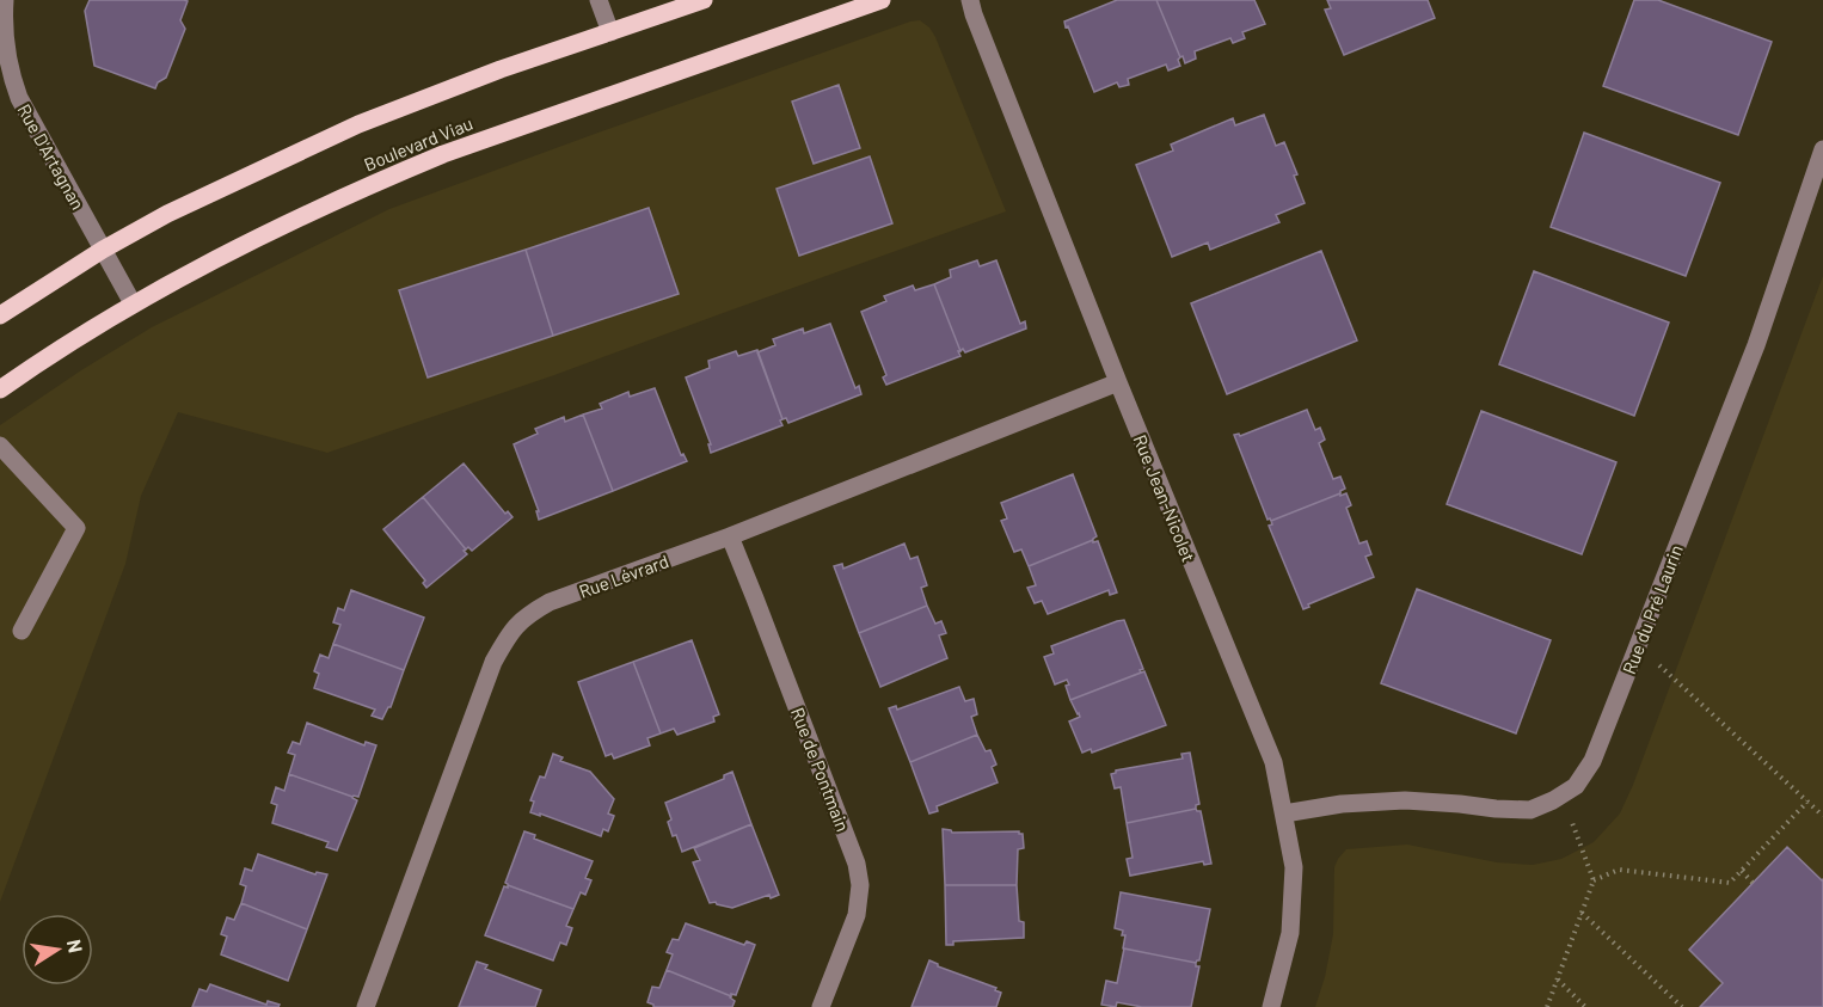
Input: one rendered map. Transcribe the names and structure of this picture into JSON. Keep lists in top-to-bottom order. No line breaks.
{"streets":{"main road":["Boulevard Viau"],"street":["Rue D'Artagnan","Rue Jean-Nicolet","Rue Lévrard","Rue du Pré Laurin","Rue de Pontmain"]},"crossings":[["Boulevard Viau","Rue D'Artagnan"],["Rue Jean-Nicolet","Rue Lévrard"],["Rue Jean-Nicolet","Rue du Pré Laurin"],["Rue Lévrard","Rue de Pontmain"]],"north":"right"}
